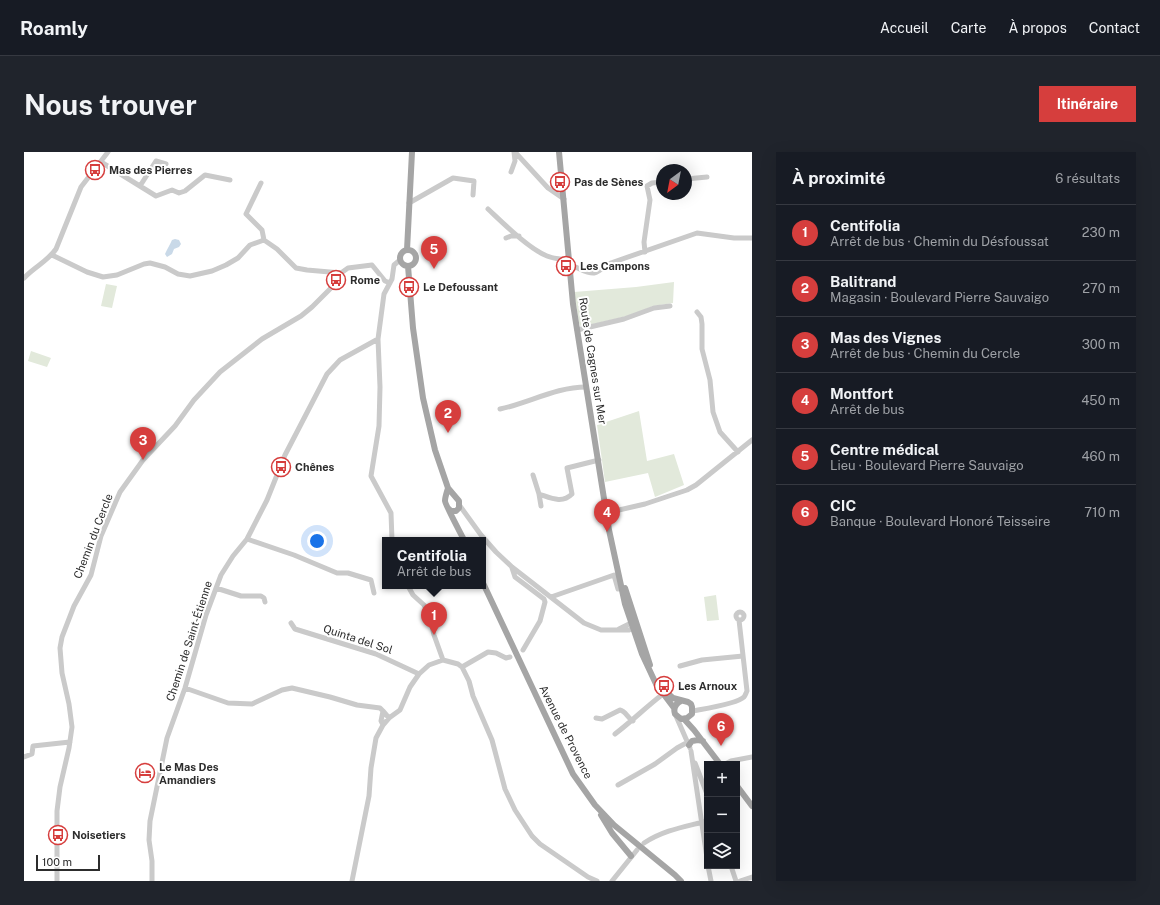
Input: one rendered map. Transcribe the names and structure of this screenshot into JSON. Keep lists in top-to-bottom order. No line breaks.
{"streets":{"main road":["Route de Cagnes sur Mer","Avenue de Provence"],"street":["Chemin du Cercle","Quinta del Sol","Chemin de Saint-Étienne"]},"places":{"bus stop":["Mas des Pierres","Pas de Sènes","Les Campons","Rome","Le Defoussant","Chênes","Les Arnoux","Noisetiers"],"hotel":["Le Mas Des Amandiers"]},"scale_bar":"100 m","north":"bottom left","page":{"header":"Roamly","nav":["Accueil","Carte","À propos","Contact"],"buttons":"Itinéraire","title":"Nous trouver","heading":["À proximité","6 résultats"],"list":[{"mark":"1","name":"Centifolia","note":"Arrêt de bus · Chemin du Désfoussat","value":"230 m"},{"mark":"2","name":"Balitrand","note":"Magasin · Boulevard Pierre Sauvaigo","value":"270 m"},{"mark":"3","name":"Mas des Vignes","note":"Arrêt de bus · Chemin du Cercle","value":"300 m"},{"mark":"4","name":"Montfort","note":"Arrêt de bus","value":"450 m"},{"mark":"5","name":"Centre médical","note":"Lieu · Boulevard Pierre Sauvaigo","value":"460 m"},{"mark":"6","name":"CIC","note":"Banque · Boulevard Honoré Teisseire","value":"710 m"}],"pins":["5","2","3","4","1","6"],"popup":["Centifolia","Arrêt de bus"],"map_buttons":["+","−"],"scale":"100 m"}}
